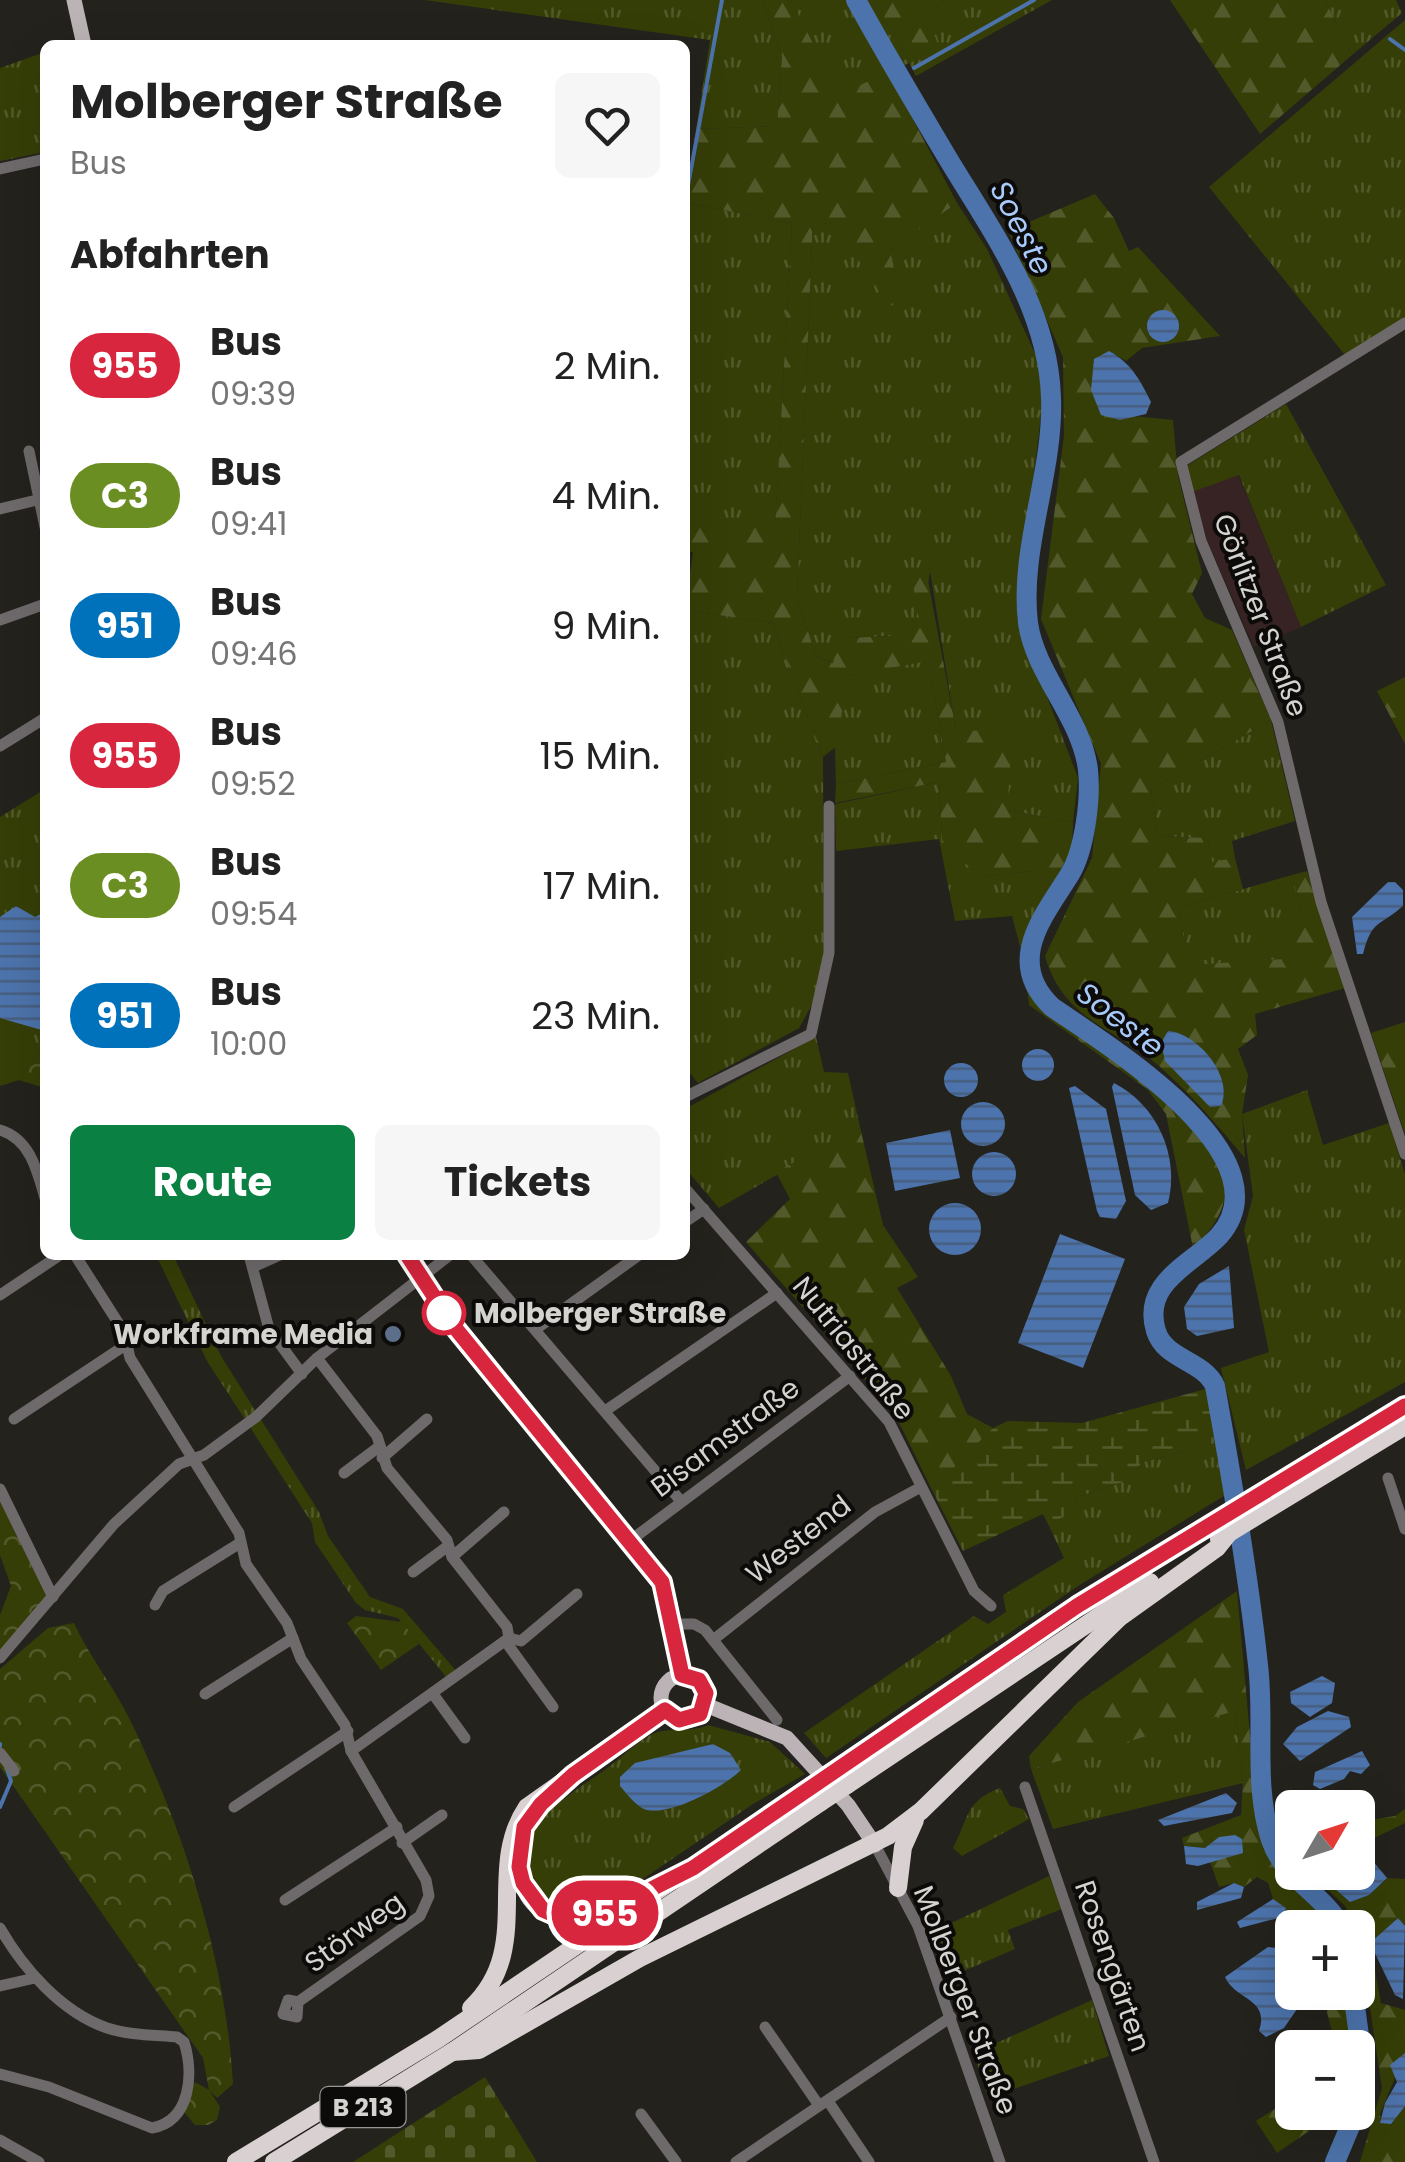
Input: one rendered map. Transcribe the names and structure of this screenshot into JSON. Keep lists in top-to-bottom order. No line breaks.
{"streets":{"highway":["B 213"],"main road":["Molberger Straße"],"street":["Görlitzer Straße","Nutriastraße","Bisamstraße","Westend","Störweg","Rosengärten"]},"crossings":[["Nutriastraße","Bisamstraße"],["Nutriastraße","Westend"],["Molberger Straße","B 213"]],"water":["Soeste"],"places":["Molberger Straße","Workframe Media"],"lines":["bus line 955"],"north":"top right","page":{"on_map":"955","heading":[["Molberger Straße","Bus"],"Abfahrten"],"list":[{"mark":"955","name":"Bus","note":"09:39","value":"2 Min."},{"mark":"C3","name":"Bus","note":"09:41","value":"4 Min."},{"mark":"951","name":"Bus","note":"09:46","value":"9 Min."},{"mark":"955","name":"Bus","note":"09:52","value":"15 Min."},{"mark":"C3","name":"Bus","note":"09:54","value":"17 Min."},{"mark":"951","name":"Bus","note":"10:00","value":"23 Min."}],"buttons":["Route","Tickets"],"map_buttons":["+","−"]}}
